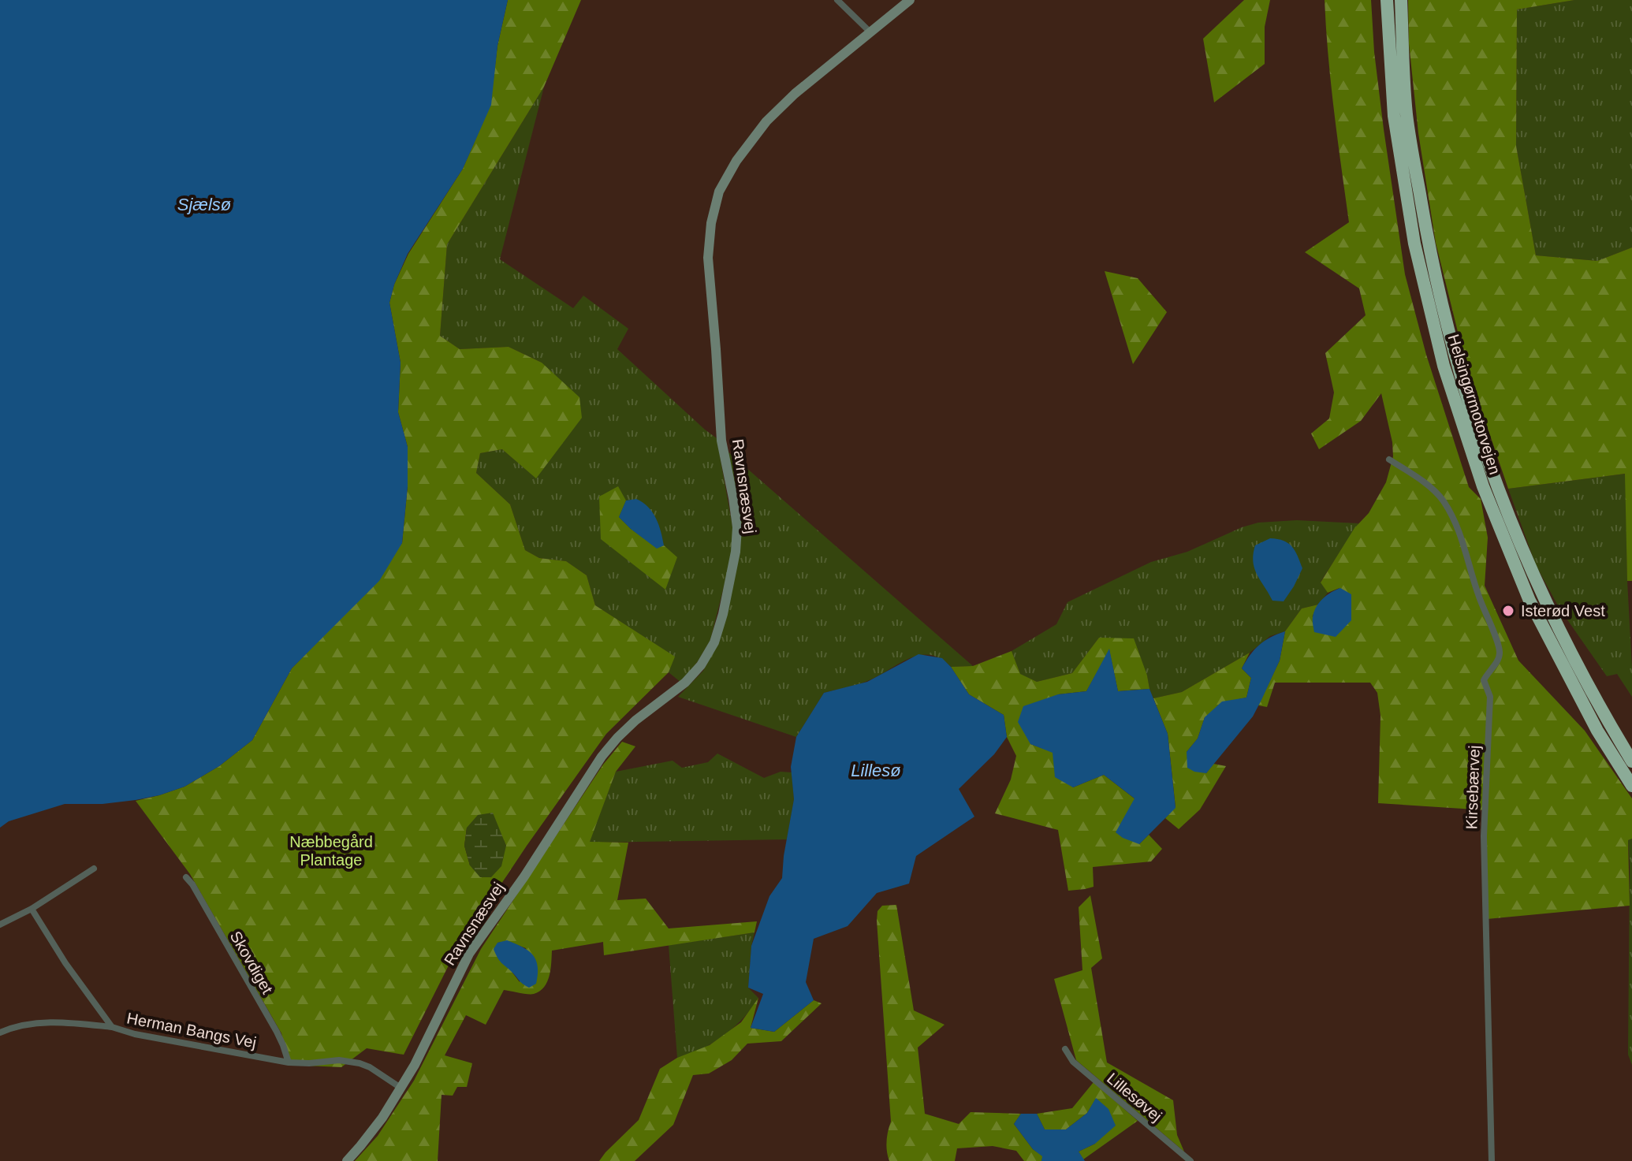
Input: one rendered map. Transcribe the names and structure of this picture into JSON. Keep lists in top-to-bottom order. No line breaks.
{"streets":{"highway":["Helsingørmotorvejen"],"main road":["Ravnsnæsvej"],"street":["Kirsebærvej","Skovdiget","Herman Bangs Vej","Lillesøvej"]},"crossings":[["Ravnsnæsvej","Herman Bangs Vej"],["Skovdiget","Herman Bangs Vej"]],"water":["Sjælsø","Lillesø"],"parks":["Næbbegård Plantage"],"places":["Isterød Vest"]}
